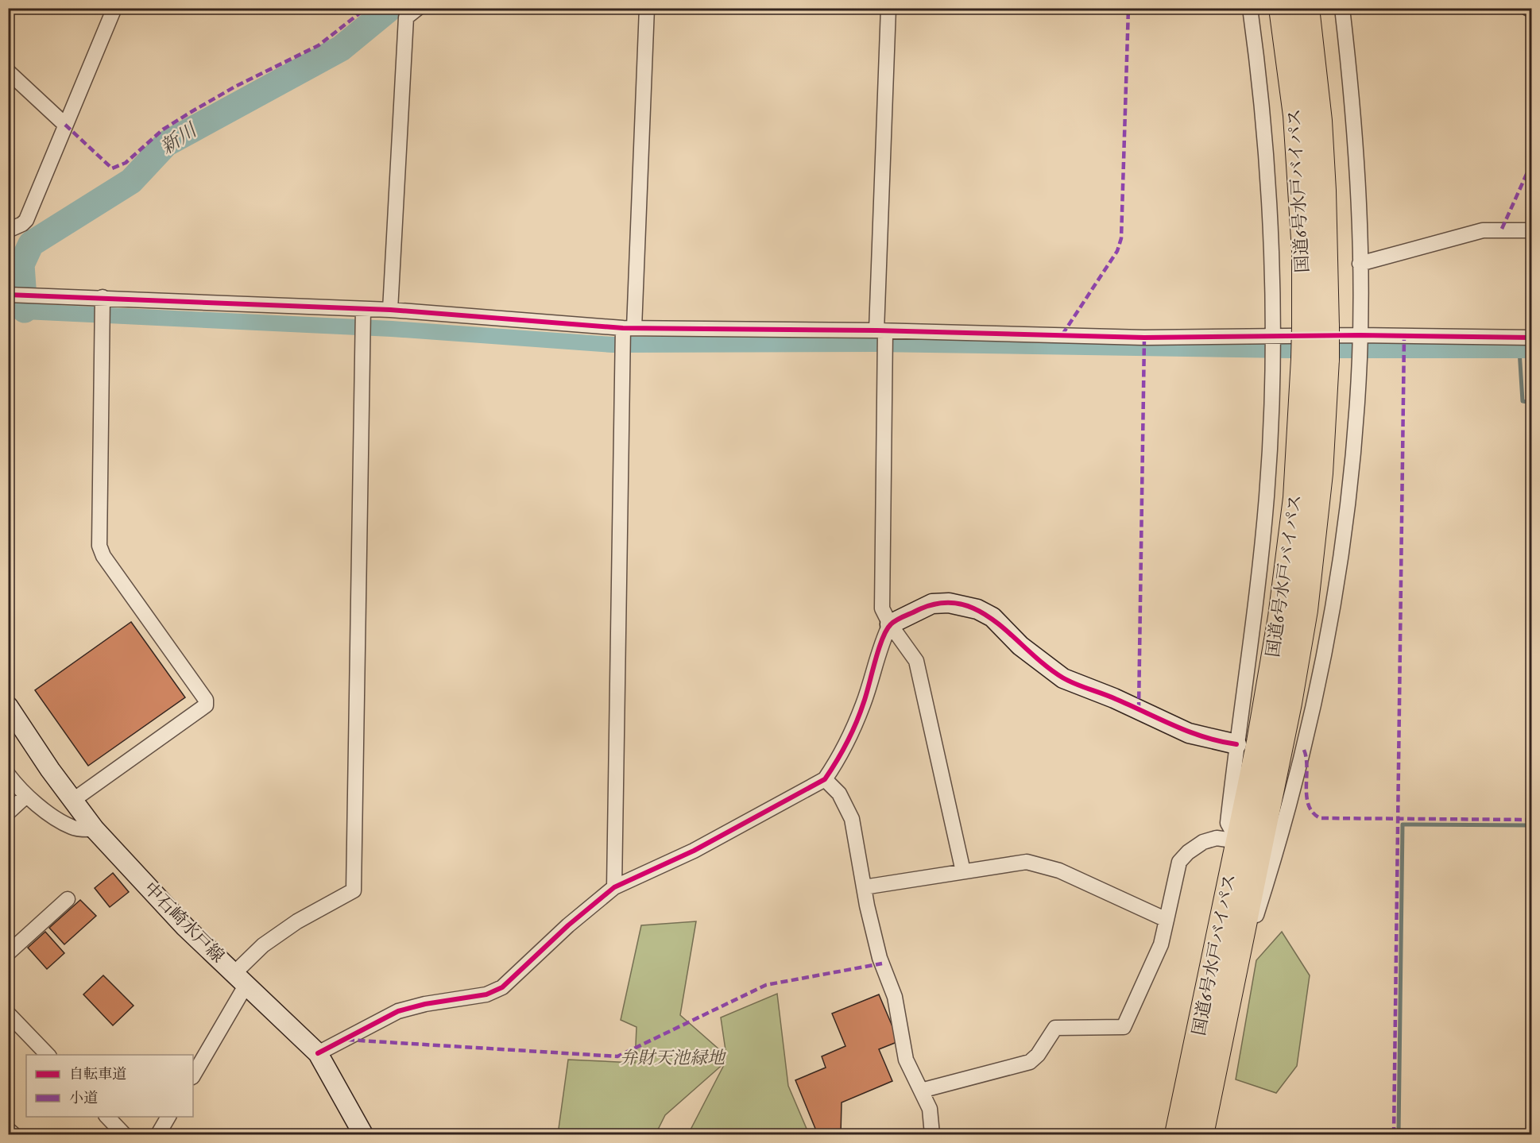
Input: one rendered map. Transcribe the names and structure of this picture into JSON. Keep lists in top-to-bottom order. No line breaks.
{"streets":{"highway":["国道6号水戸バイパス"],"main road":["中石崎水戸線"]},"water":["新川"],"parks":["弁財天池緑地"],"legend":["自転車道","小道"]}
